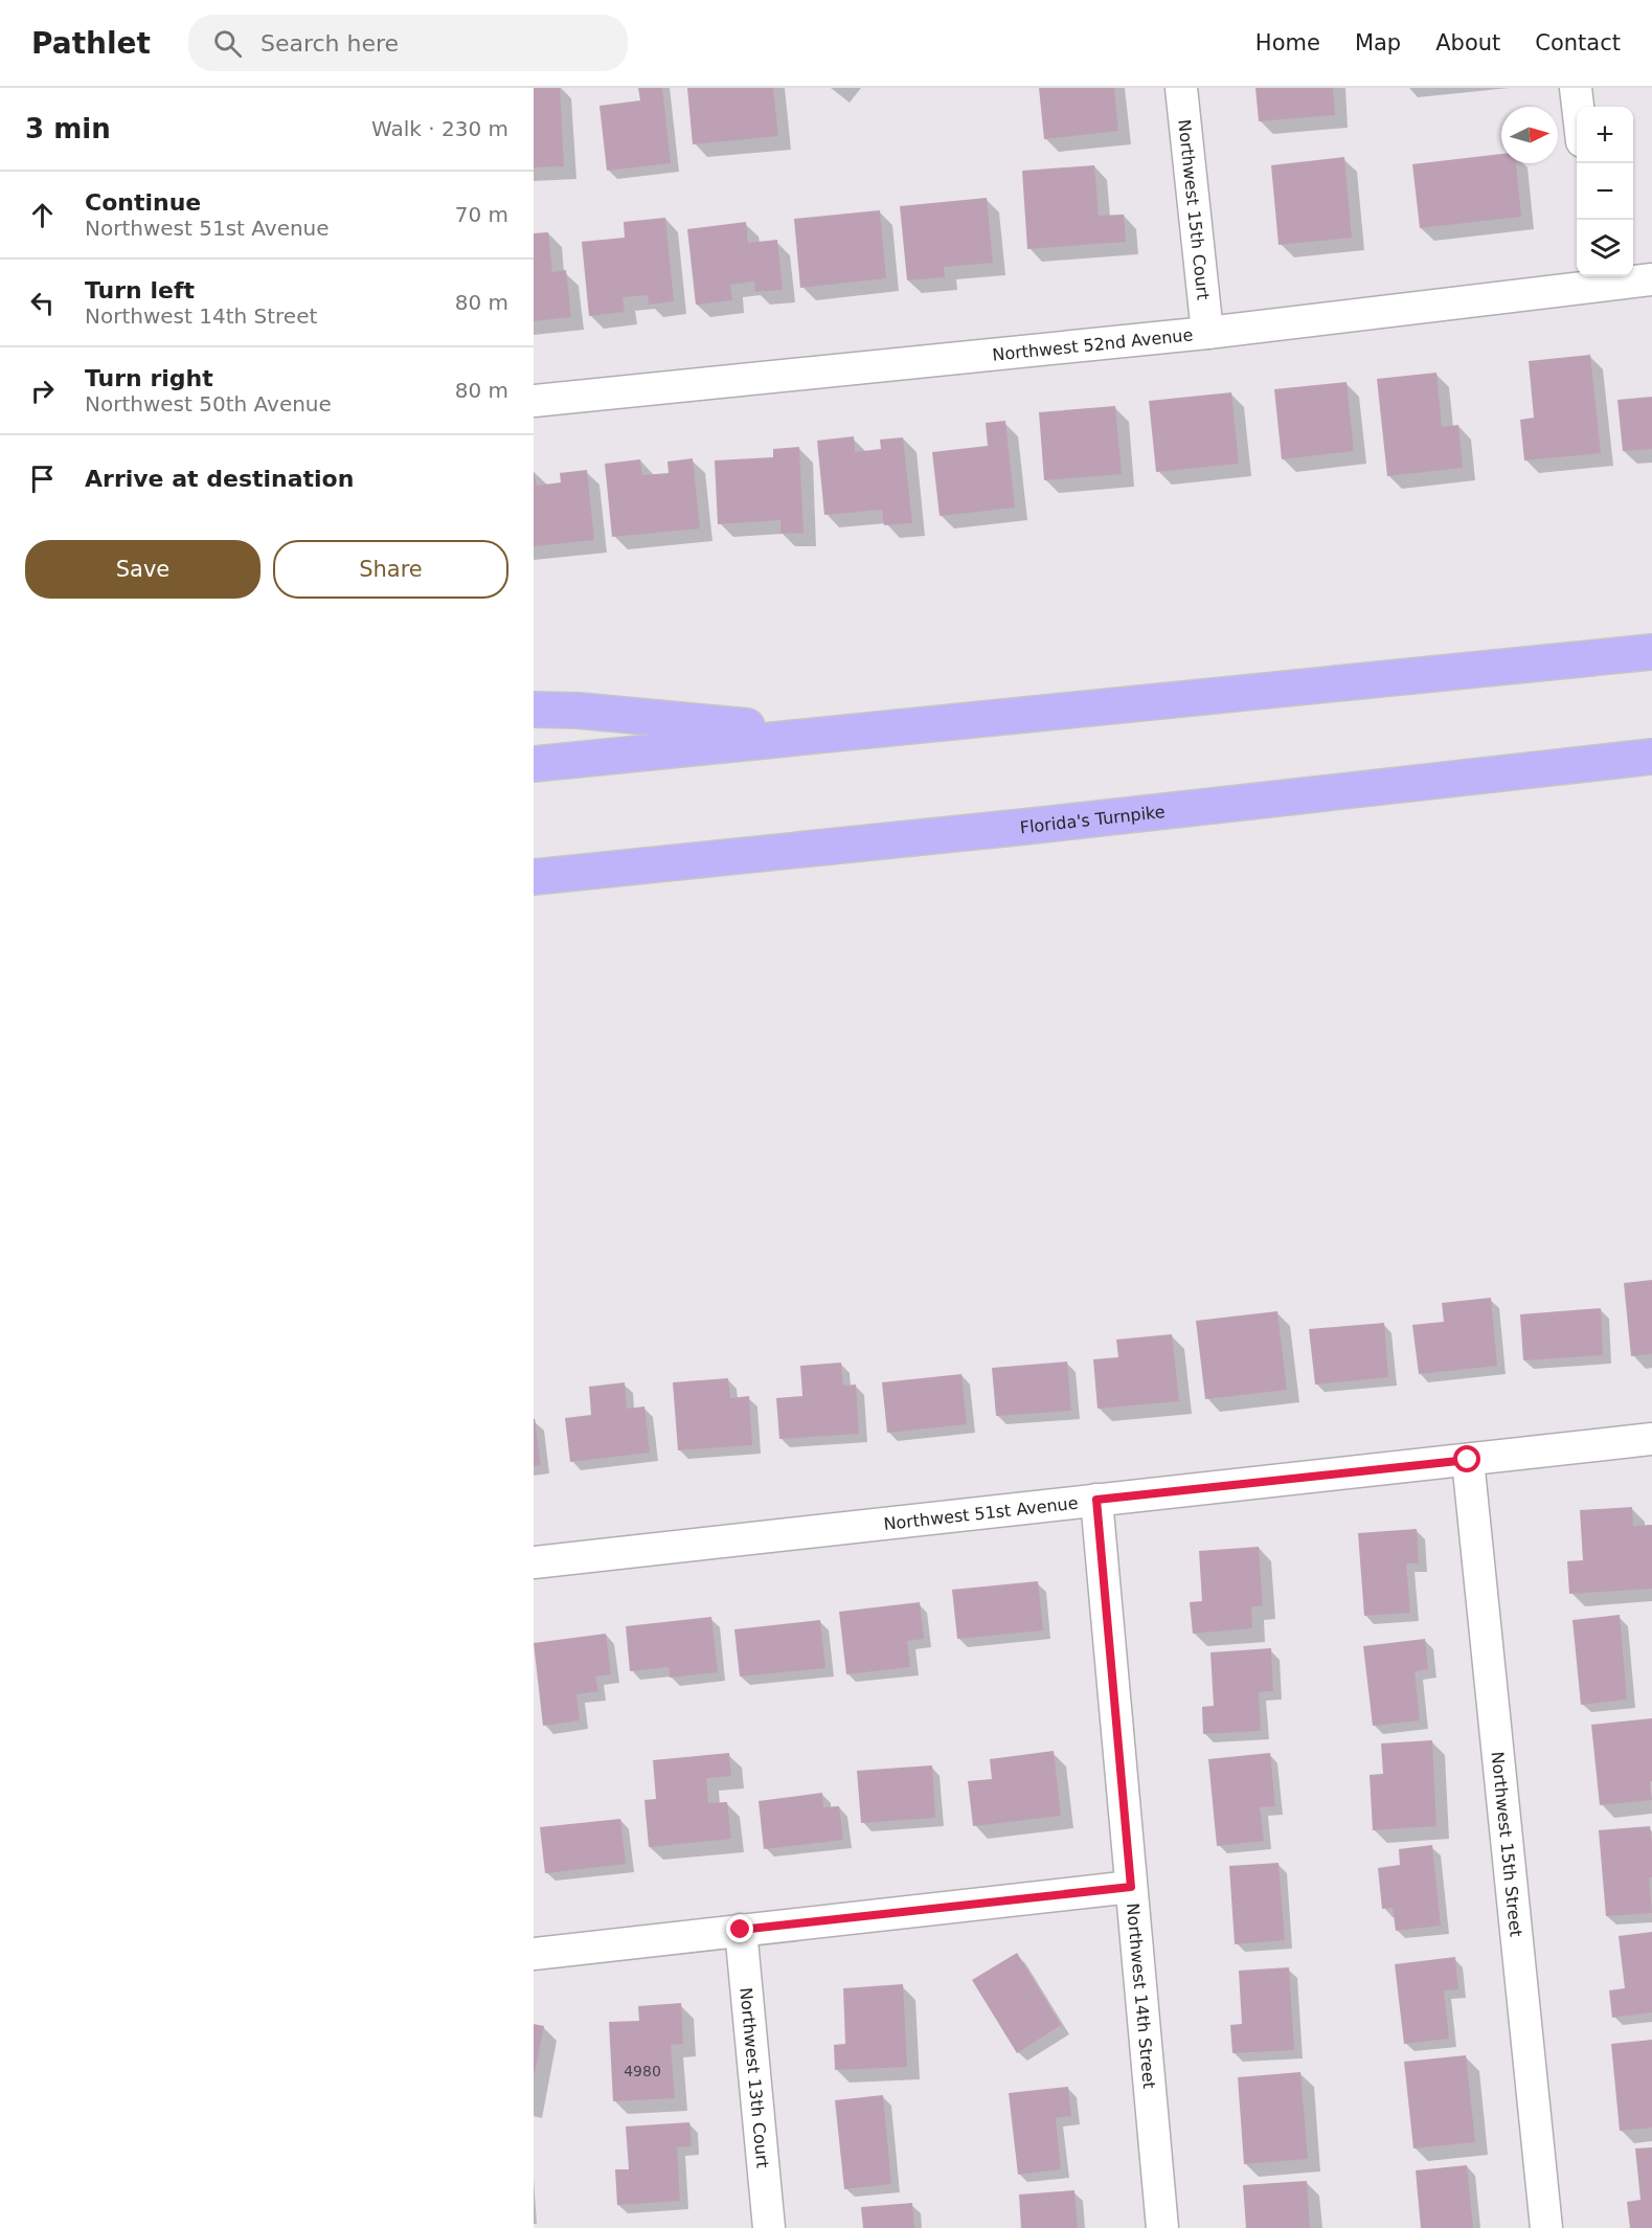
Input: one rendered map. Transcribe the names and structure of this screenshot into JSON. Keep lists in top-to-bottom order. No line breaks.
{"streets":{"highway":["Florida's Turnpike"],"street":["Northwest 15th Court","Northwest 52nd Avenue","Northwest 51st Avenue","Northwest 15th Street","Northwest 14th Street","Northwest 13th Court"]},"crossings":[["Northwest 15th Court","Northwest 52nd Avenue"],["Northwest 51st Avenue","Northwest 15th Street"],["Northwest 51st Avenue","Northwest 14th Street"]],"house_numbers":["4980"],"north":"right","page":{"header":"Pathlet","search":"Search here","nav":["Home","Map","About","Contact"],"heading":["3 min","Walk · 230 m"],"map_buttons":["+","−"],"list":[["Continue","Northwest 51st Avenue","70 m"],["Turn left","Northwest 14th Street","80 m"],["Turn right","Northwest 50th Avenue","80 m"],"Arrive at destination"],"buttons":["Save","Share"]}}
